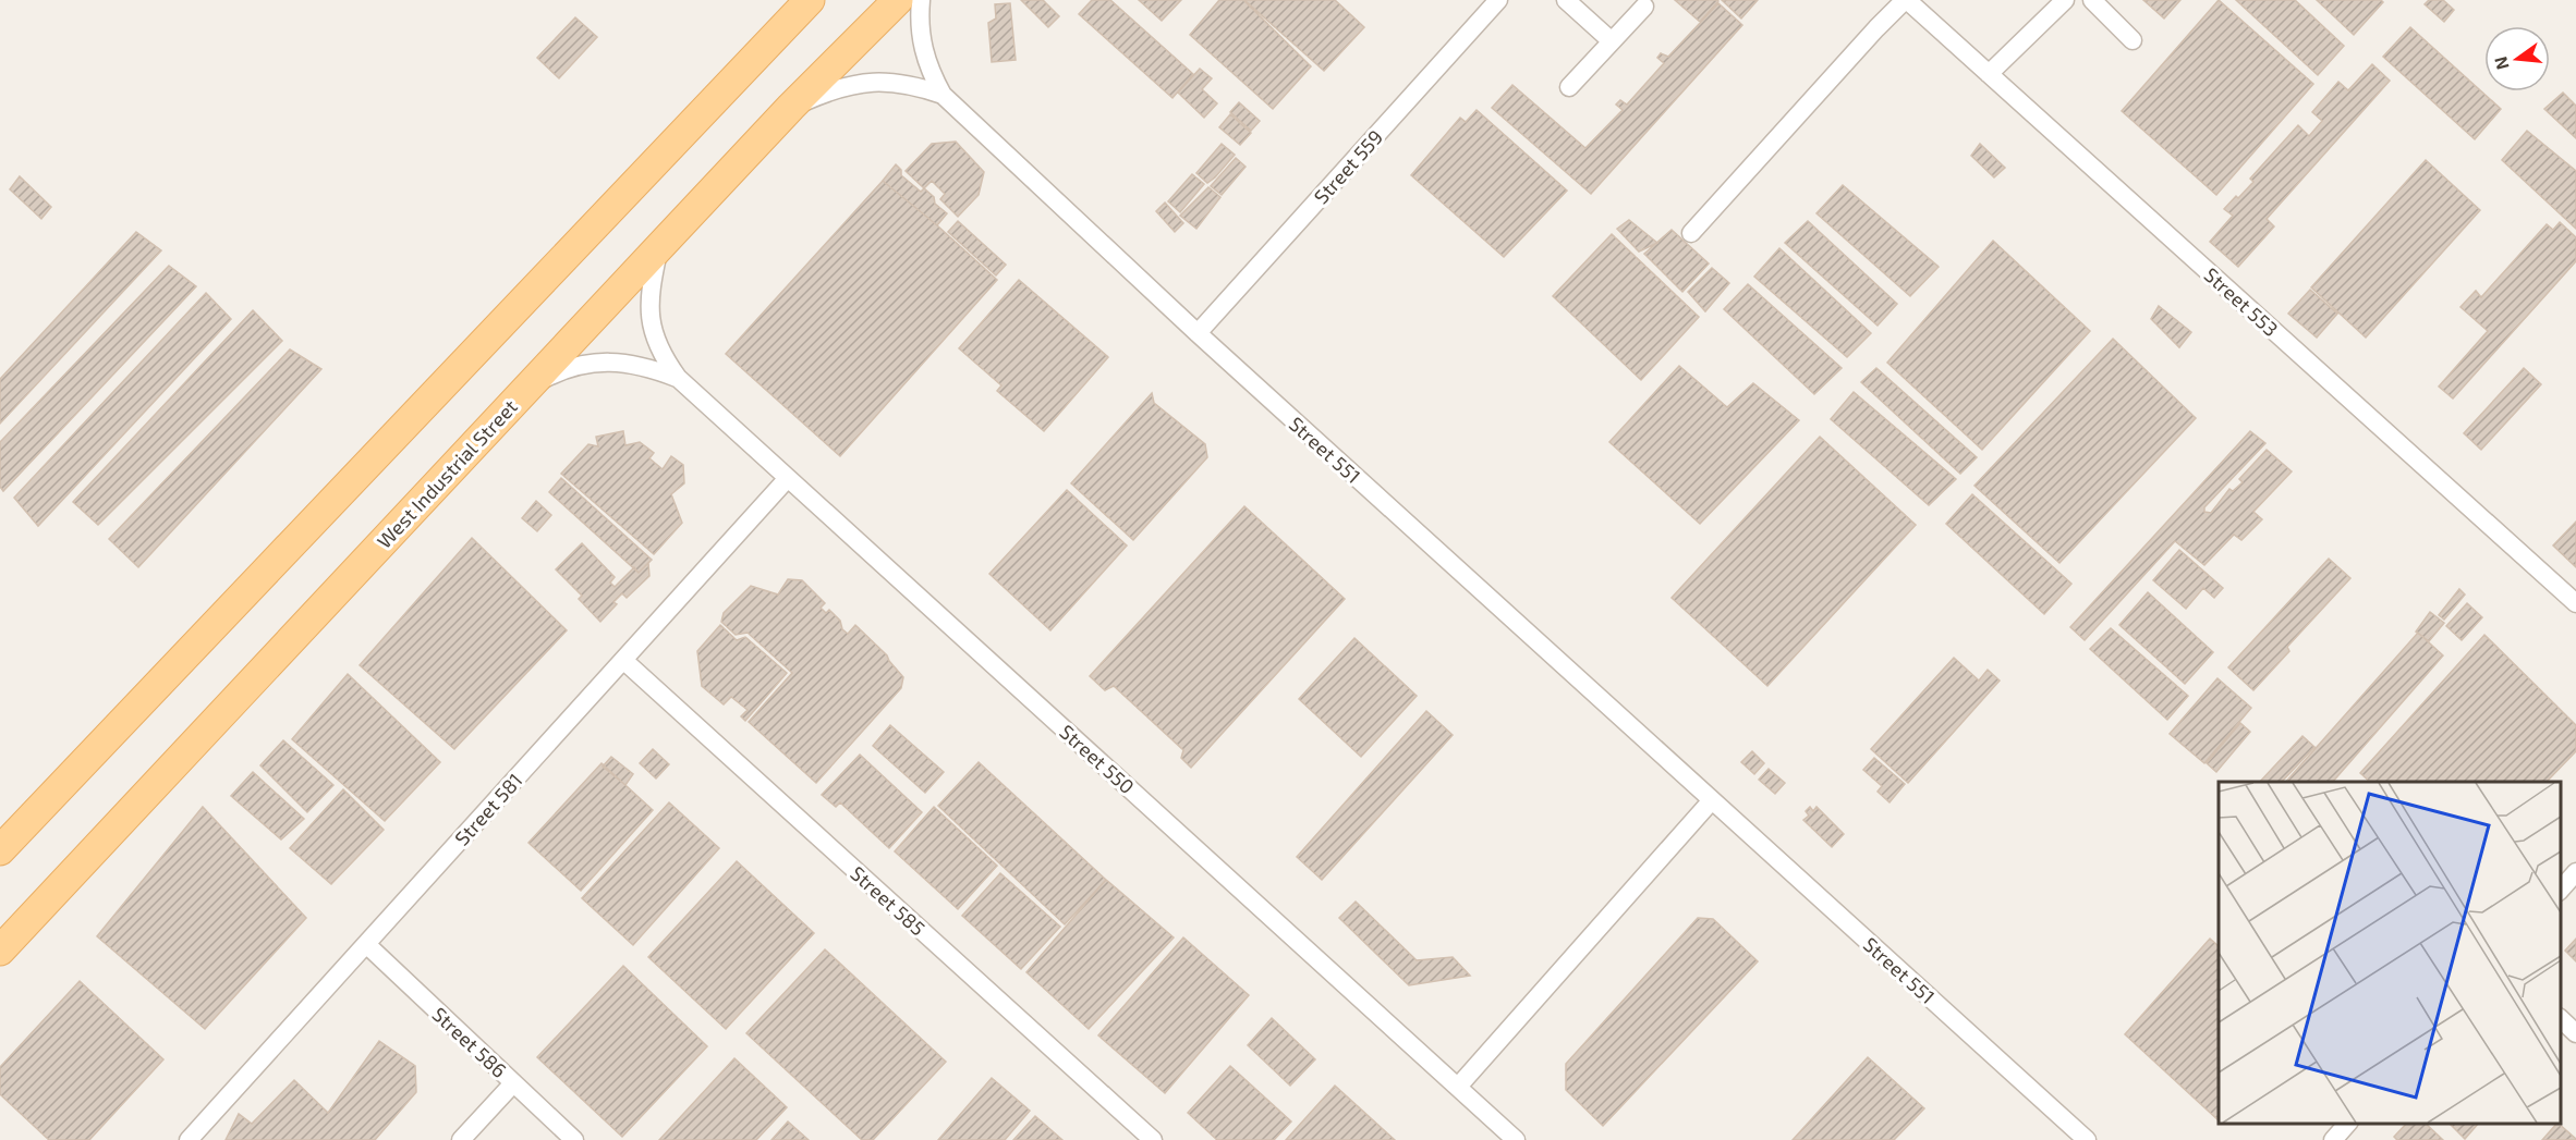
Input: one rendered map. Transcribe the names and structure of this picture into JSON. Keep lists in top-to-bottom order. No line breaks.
{"streets":{"main road":["West Industrial Street"],"street":["Street 559","Street 553","Street 551","Street 550","Street 581","Street 585","Street 586"]},"crossings":[["Street 559","Street 551"],["Street 551","West Industrial Street"],["West Industrial Street","Street 550"],["Street 550","Street 581"],["Street 581","Street 585"],["Street 581","Street 586"]],"north":"left"}
